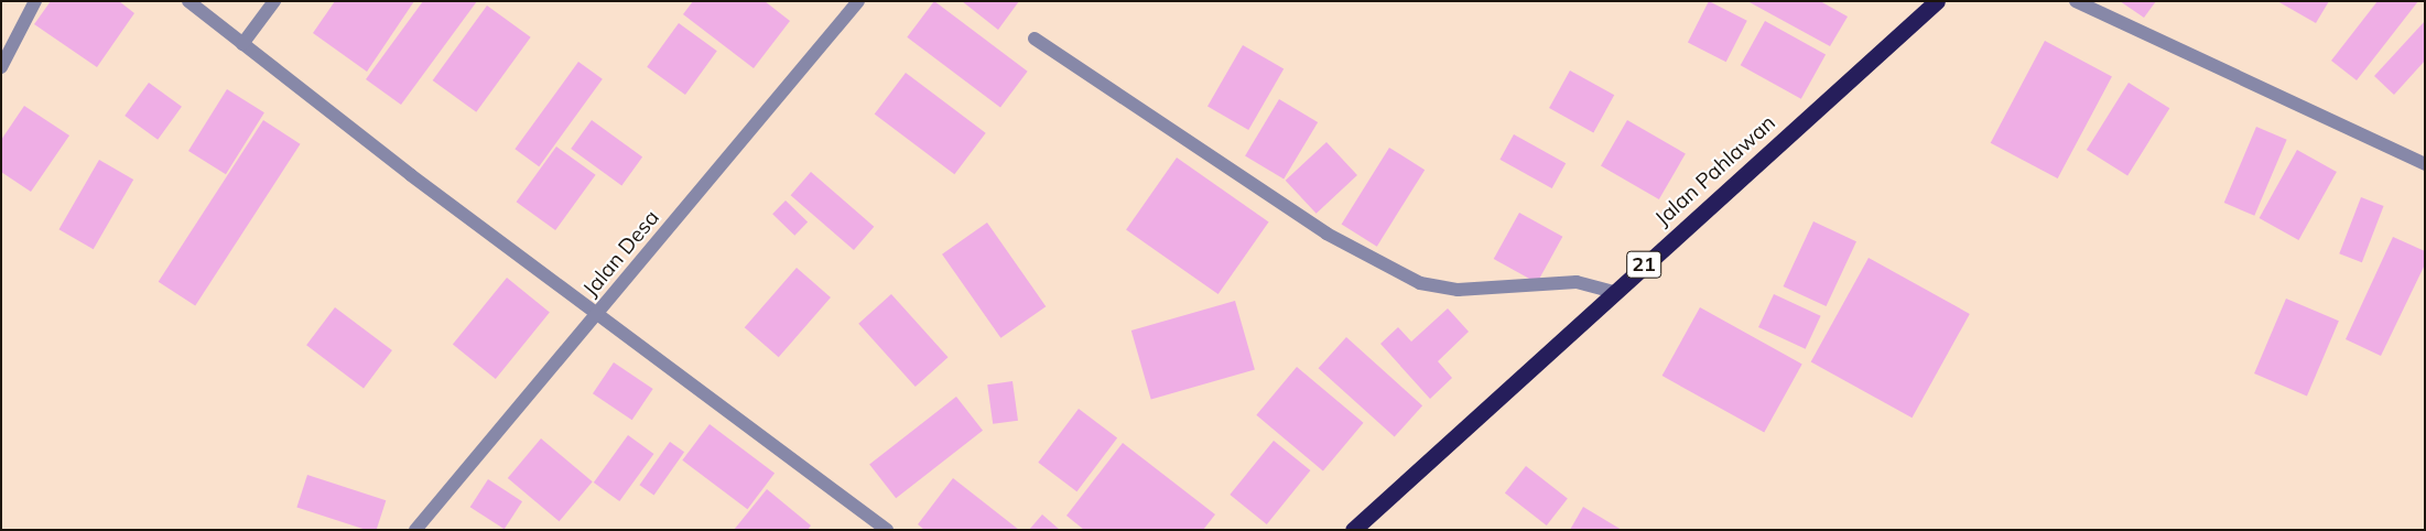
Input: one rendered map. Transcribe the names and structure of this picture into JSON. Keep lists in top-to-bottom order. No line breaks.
{"streets":{"highway":["Jalan Pahlawan","21"],"street":["Jalan Desa"]}}
